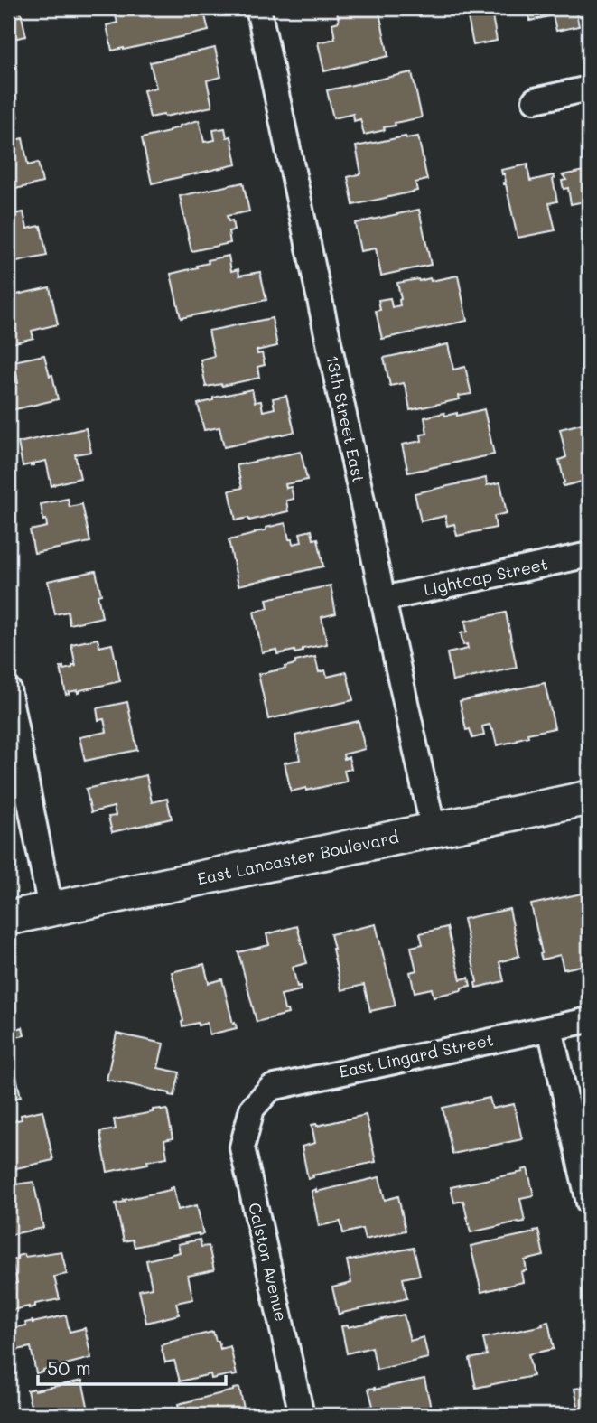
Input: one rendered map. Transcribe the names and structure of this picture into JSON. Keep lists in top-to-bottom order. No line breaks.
{"streets":{"main road":["East Lancaster Boulevard"],"street":["13th Street East","Lightcap Street","East Lingard Street","Calston Avenue"]},"crossings":[["13th Street East","Lightcap Street"],["13th Street East","East Lancaster Boulevard"],["East Lingard Street","Calston Avenue"]],"scale_bar":"50 m"}
